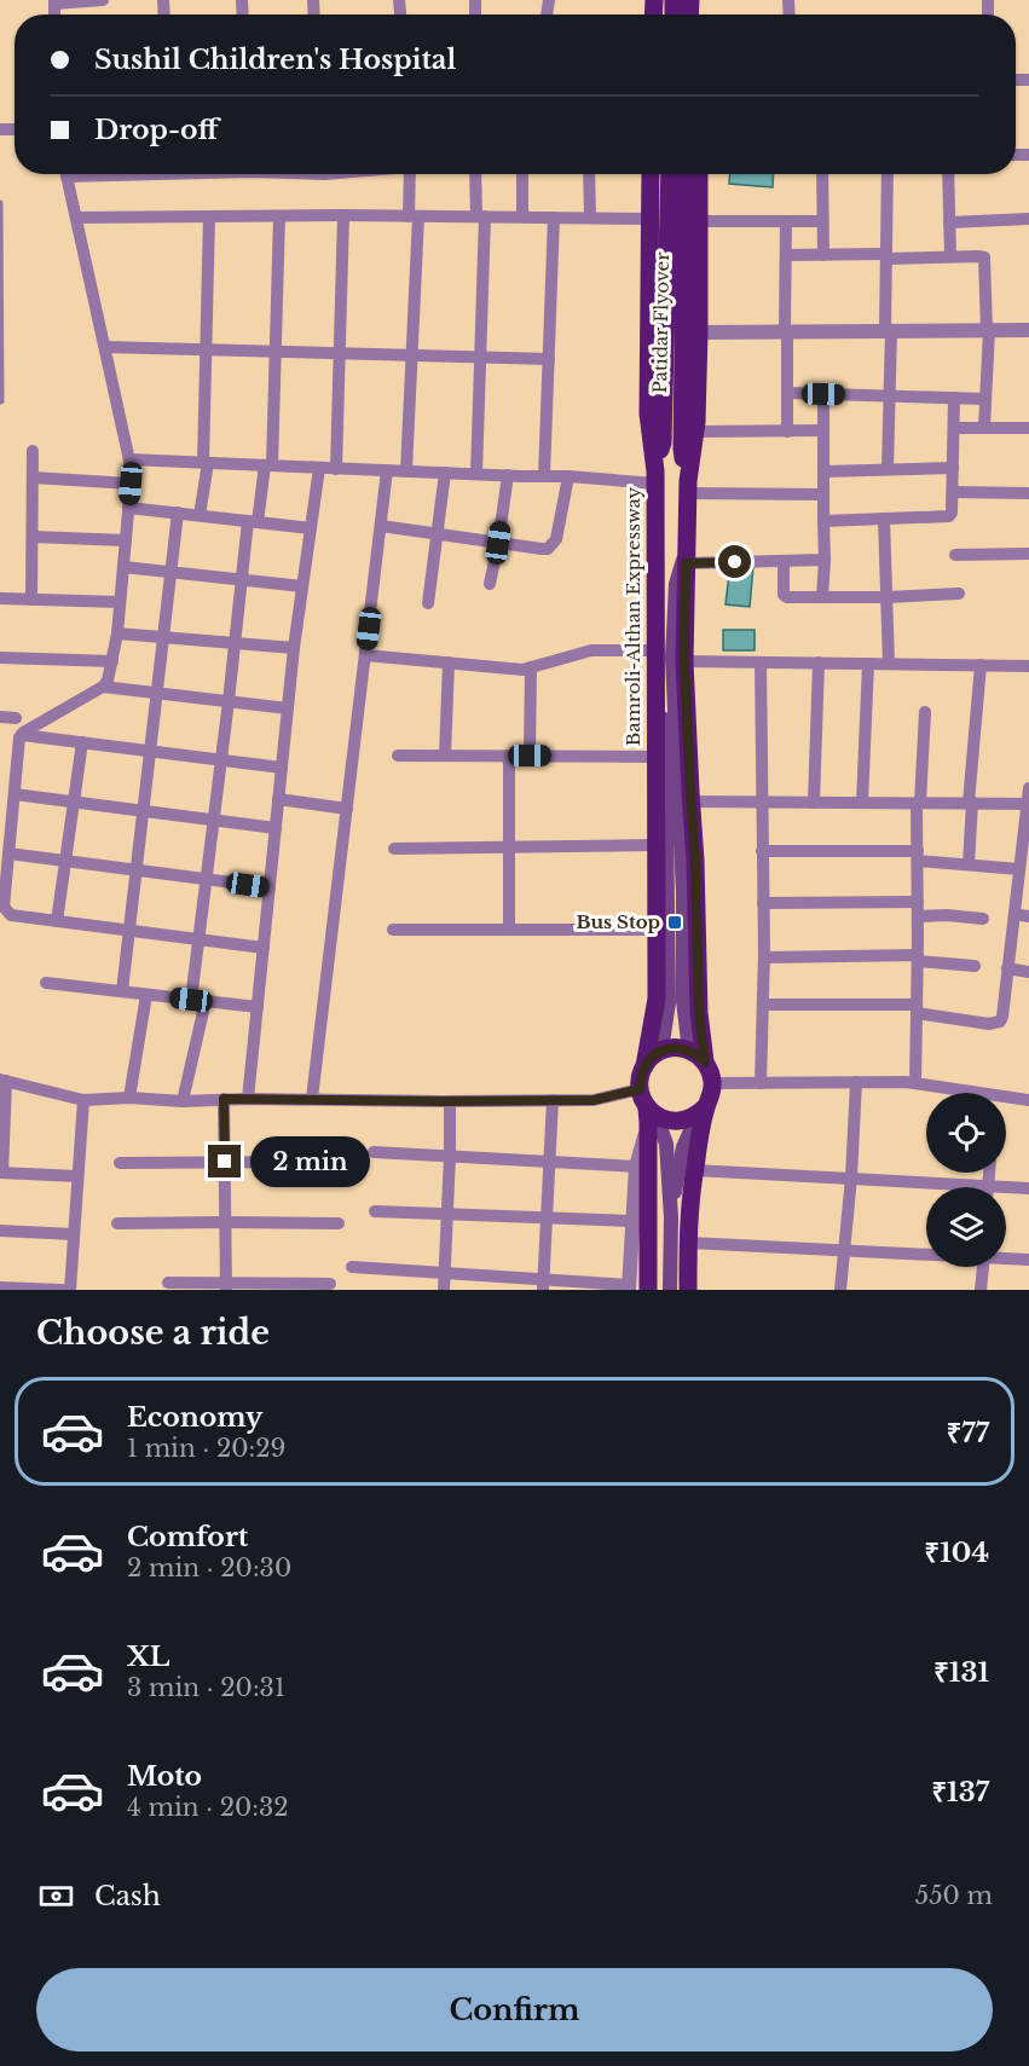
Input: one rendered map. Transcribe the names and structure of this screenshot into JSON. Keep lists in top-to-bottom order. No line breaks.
{"streets":{"main road":["Patidar Flyover","Bamroli-Althan Expressway"]},"crossings":[["Patidar Flyover","Bamroli-Althan Expressway"]],"places":{"transit":["Bus Stop"]},"page":{"banner":["Sushil Children's Hospital","Drop-off"],"bubble":"2 min","heading":"Choose a ride","list":[{"name":"Economy","note":"1 min · 20:29","value":"₹77"},{"name":"Comfort","note":"2 min · 20:30","value":"₹104"},{"name":"XL","note":"3 min · 20:31","value":"₹131"},{"name":"Moto","note":"4 min · 20:32","value":"₹137"}],"pay":["Cash","550 m"],"buttons":"Confirm"}}
